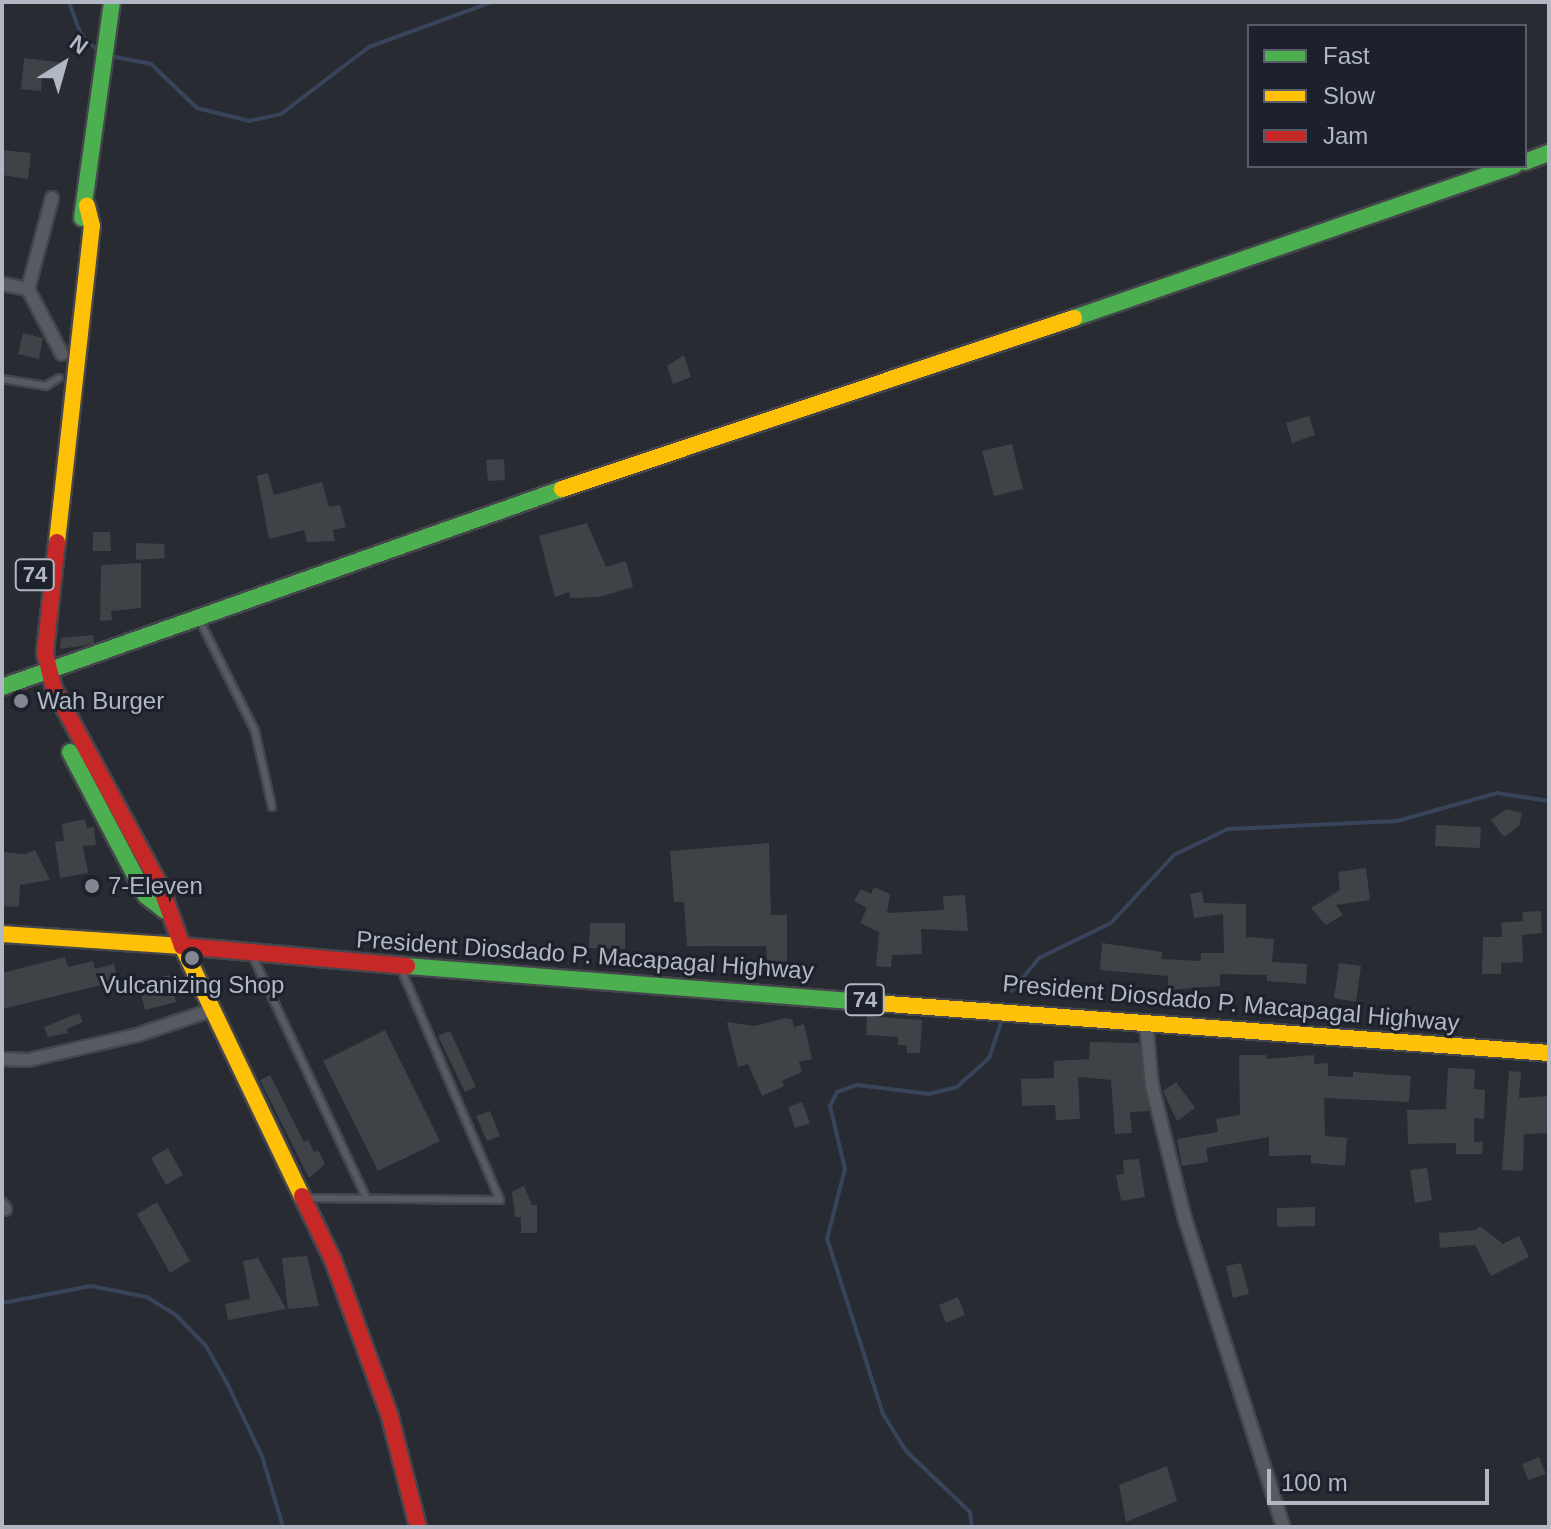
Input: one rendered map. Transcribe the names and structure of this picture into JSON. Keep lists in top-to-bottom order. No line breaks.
{"streets":{"main road":["74","President Diosdado P. Macapagal Highway"]},"crossings":[["74","President Diosdado P. Macapagal Highway"]],"places":["Wah Burger","7-Eleven","Vulcanizing Shop"],"legend":["Fast","Slow","Jam"],"scale_bar":"100 m","north":"top right"}
